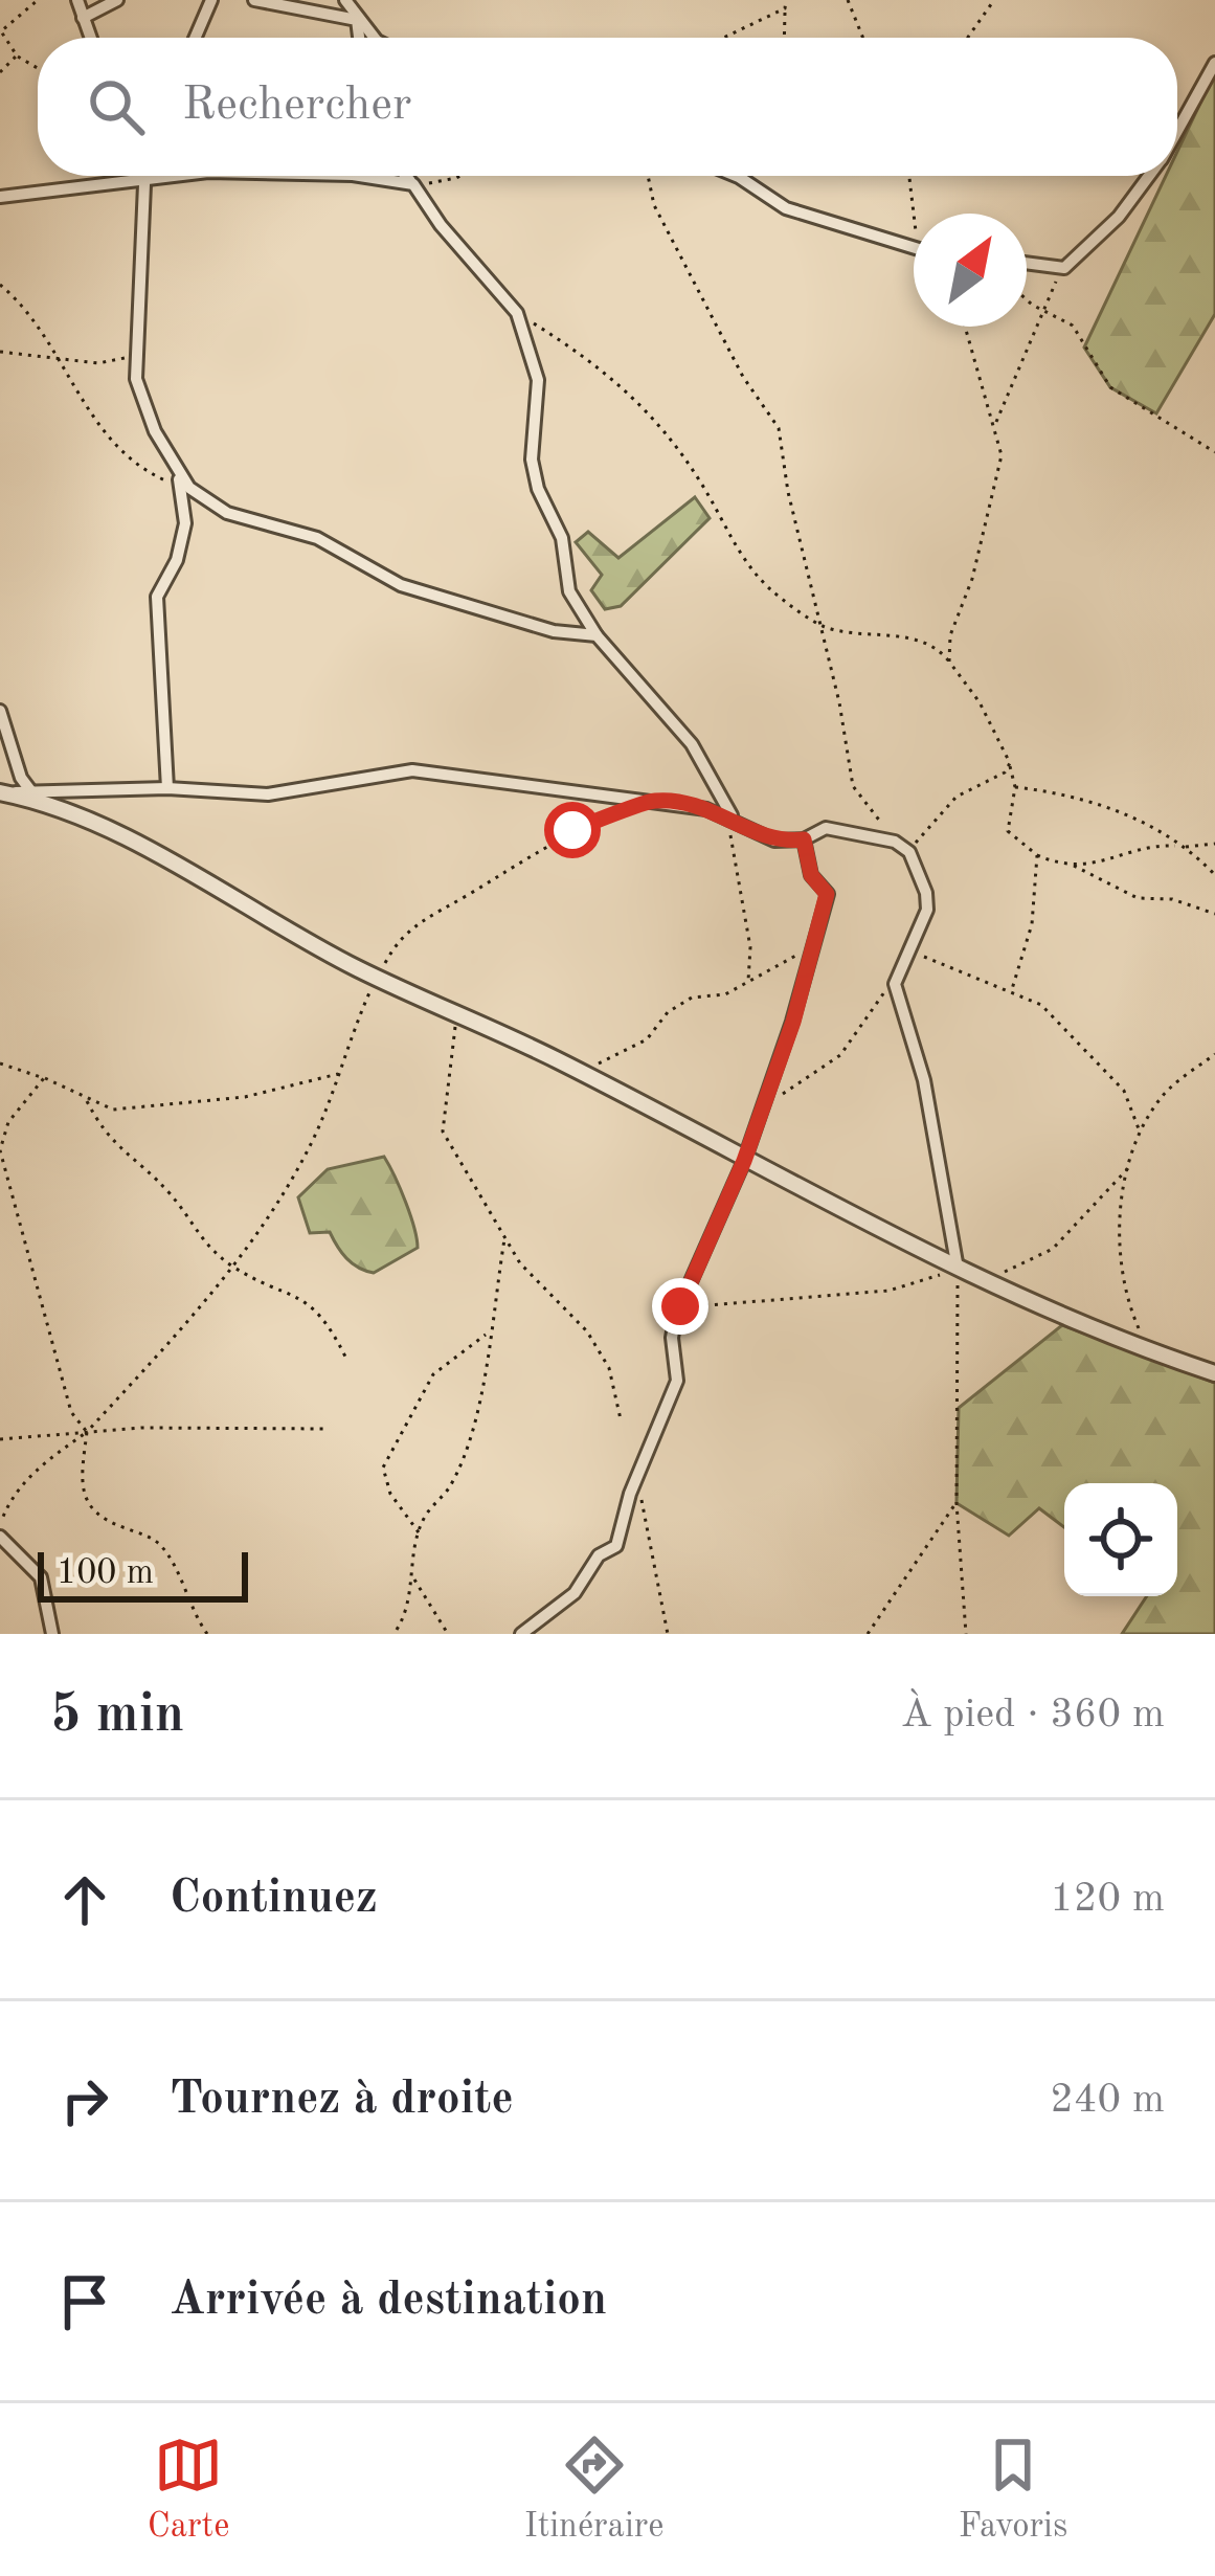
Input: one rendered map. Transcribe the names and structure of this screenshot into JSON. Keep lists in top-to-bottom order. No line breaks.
{"scale_bar":"100 m","north":"top right","page":{"search":"Rechercher","scale":"100 m","heading":["5 min","À pied · 360 m"],"list":[["Continuez","120 m"],["Tournez à droite","240 m"],"Arrivée à destination"],"nav":["Carte","Itinéraire","Favoris"]}}
